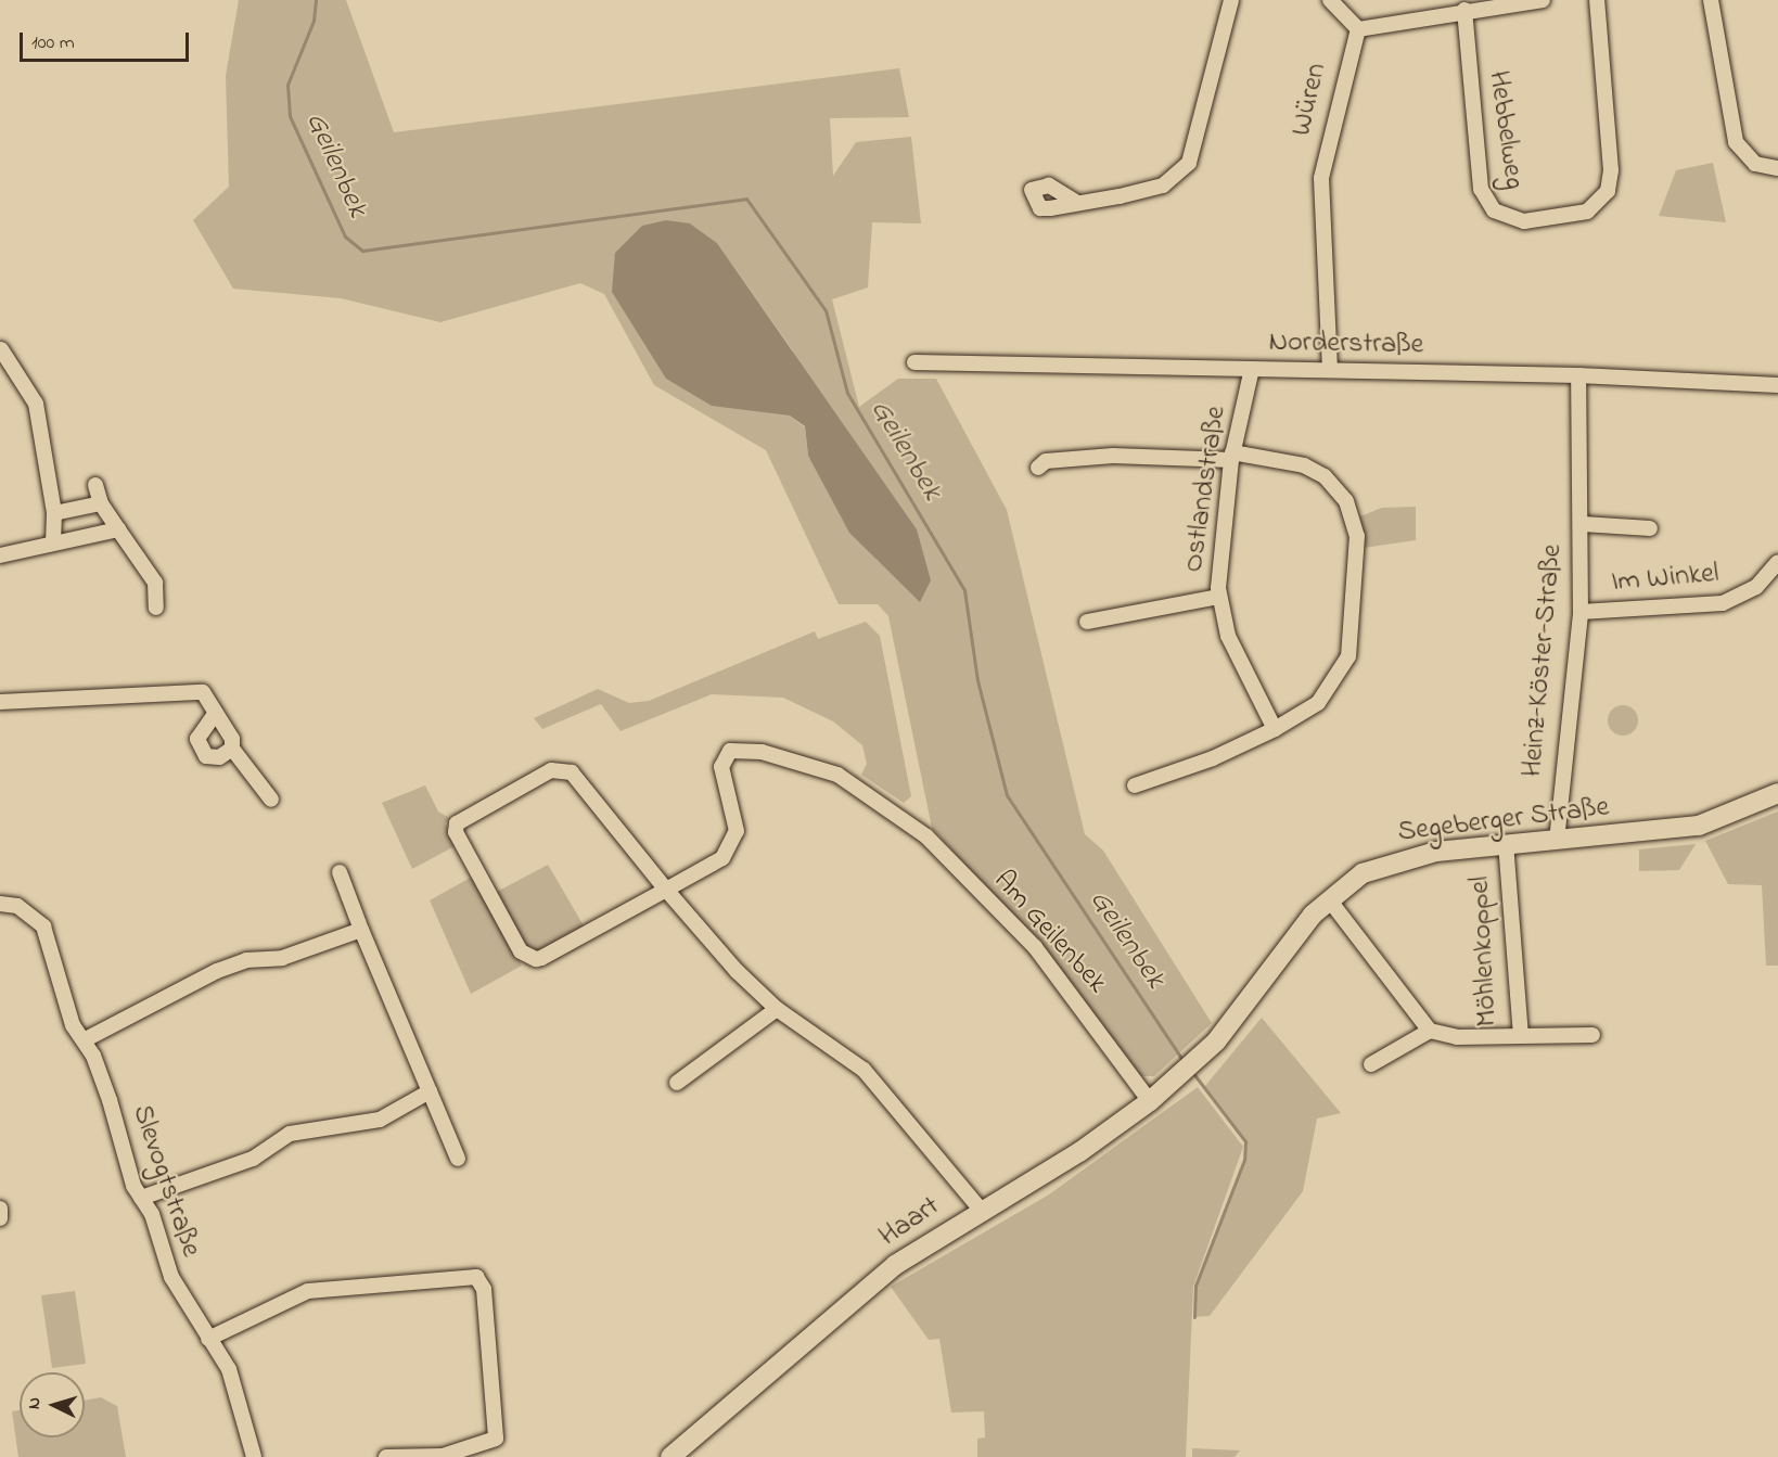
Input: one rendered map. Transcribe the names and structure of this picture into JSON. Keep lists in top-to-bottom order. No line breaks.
{"streets":{"main road":["Segeberger Straße","Haart"],"street":["Würen","Hebbelweg","Norderstraße","Ostlandstraße","Im Winkel","Heinz-Köster-Straße","Am Geilenbek","Möhlenkoppel","Slevogtstraße"]},"crossings":[["Würen","Norderstraße"],["Norderstraße","Ostlandstraße"],["Norderstraße","Heinz-Köster-Straße"],["Im Winkel","Heinz-Köster-Straße"],["Heinz-Köster-Straße","Segeberger Straße"],["Segeberger Straße","Möhlenkoppel"],["Segeberger Straße","Haart"],["Am Geilenbek","Haart"]],"water":["Geilenbek"],"scale_bar":"100 m","north":"left"}
